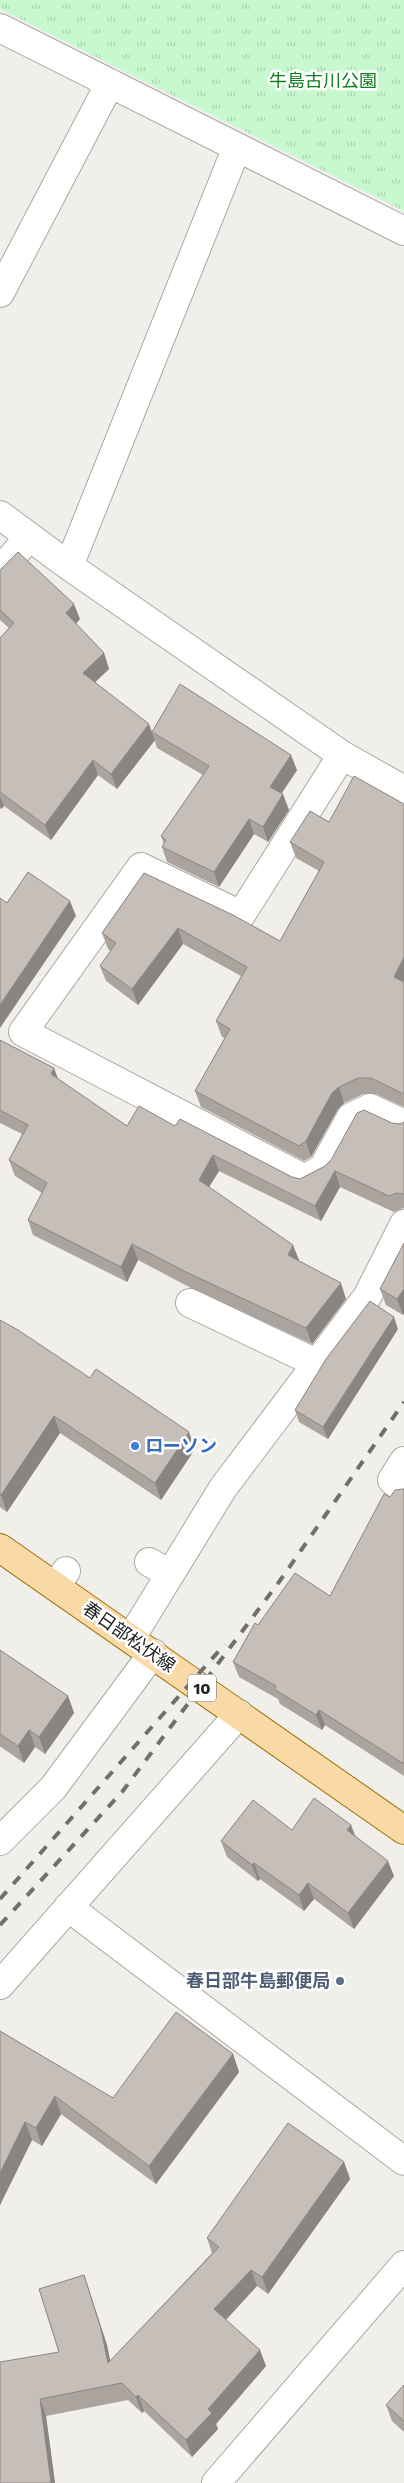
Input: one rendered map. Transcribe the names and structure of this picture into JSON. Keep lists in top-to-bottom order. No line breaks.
{"streets":{"main road":["春日部松伏線","10"]},"parks":["牛島古川公園"],"places":["ローソン","春日部牛島郵便局"]}
